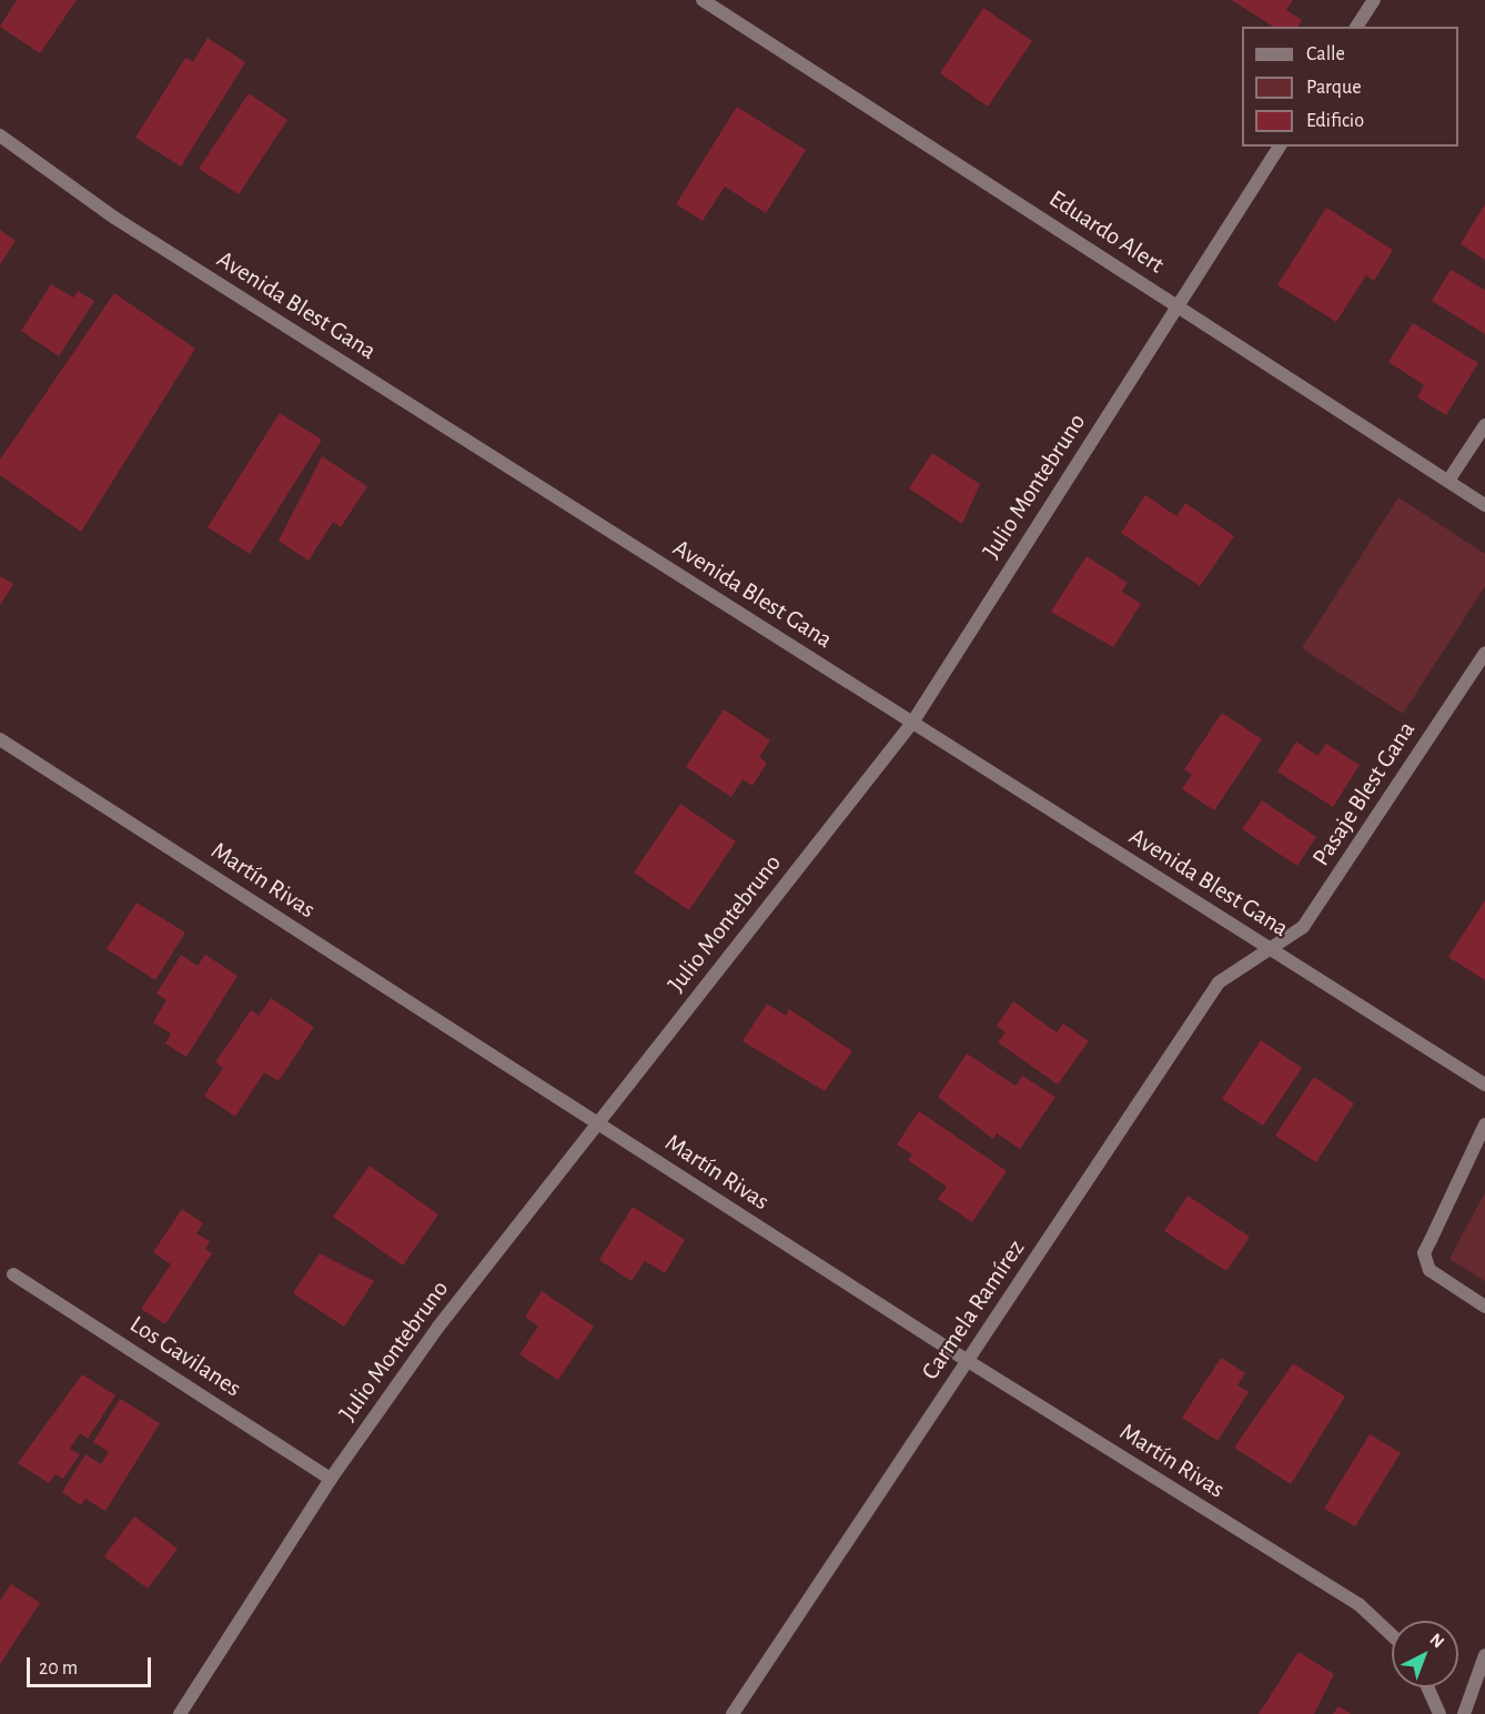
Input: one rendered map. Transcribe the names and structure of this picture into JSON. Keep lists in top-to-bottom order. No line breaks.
{"streets":{"street":["Eduardo Alert","Avenida Blest Gana","Julio Montebruno","Pasaje Blest Gana","Martín Rivas","Carmela Ramírez","Los Gavilanes"]},"crossings":[["Eduardo Alert","Julio Montebruno"],["Avenida Blest Gana","Julio Montebruno"],["Avenida Blest Gana","Pasaje Blest Gana"],["Avenida Blest Gana","Carmela Ramírez"],["Julio Montebruno","Martín Rivas"],["Julio Montebruno","Los Gavilanes"],["Pasaje Blest Gana","Carmela Ramírez"],["Martín Rivas","Carmela Ramírez"]],"legend":["Calle","Parque","Edificio"],"scale_bar":"20 m","north":"top right"}
